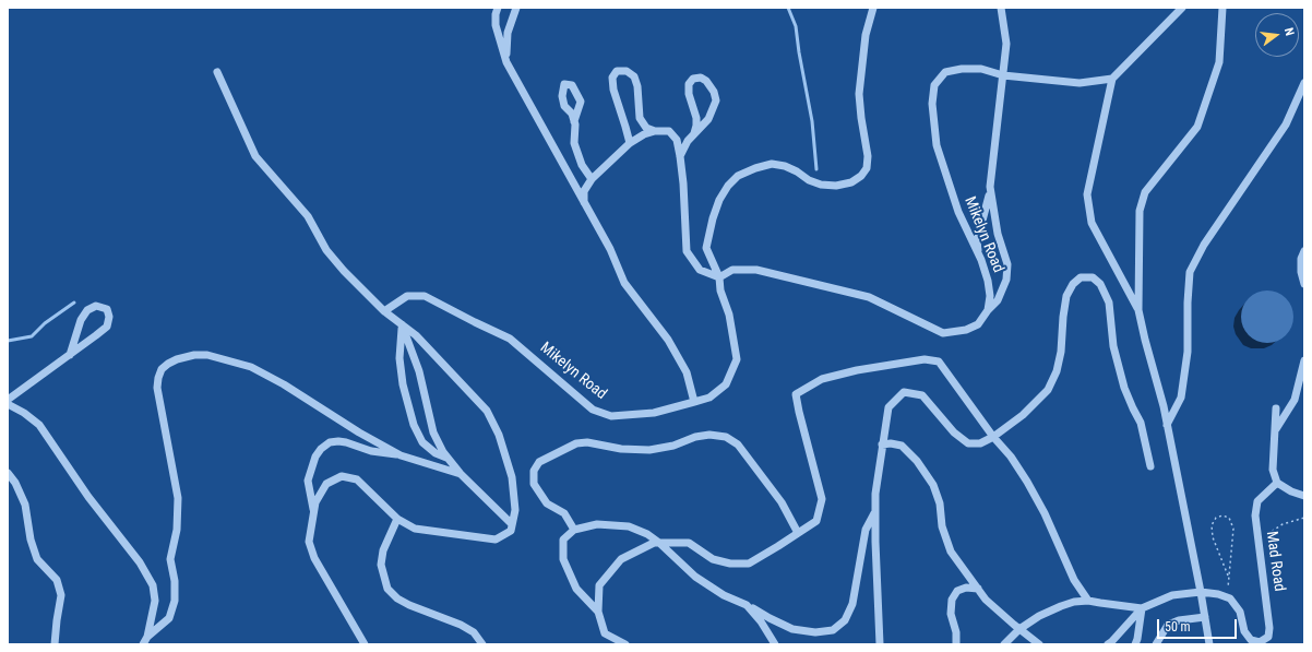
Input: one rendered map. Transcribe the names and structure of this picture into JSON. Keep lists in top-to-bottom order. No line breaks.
{"streets":{"street":["Mikelyn Road","Mad Road"]},"scale_bar":"50 m","north":"right"}
